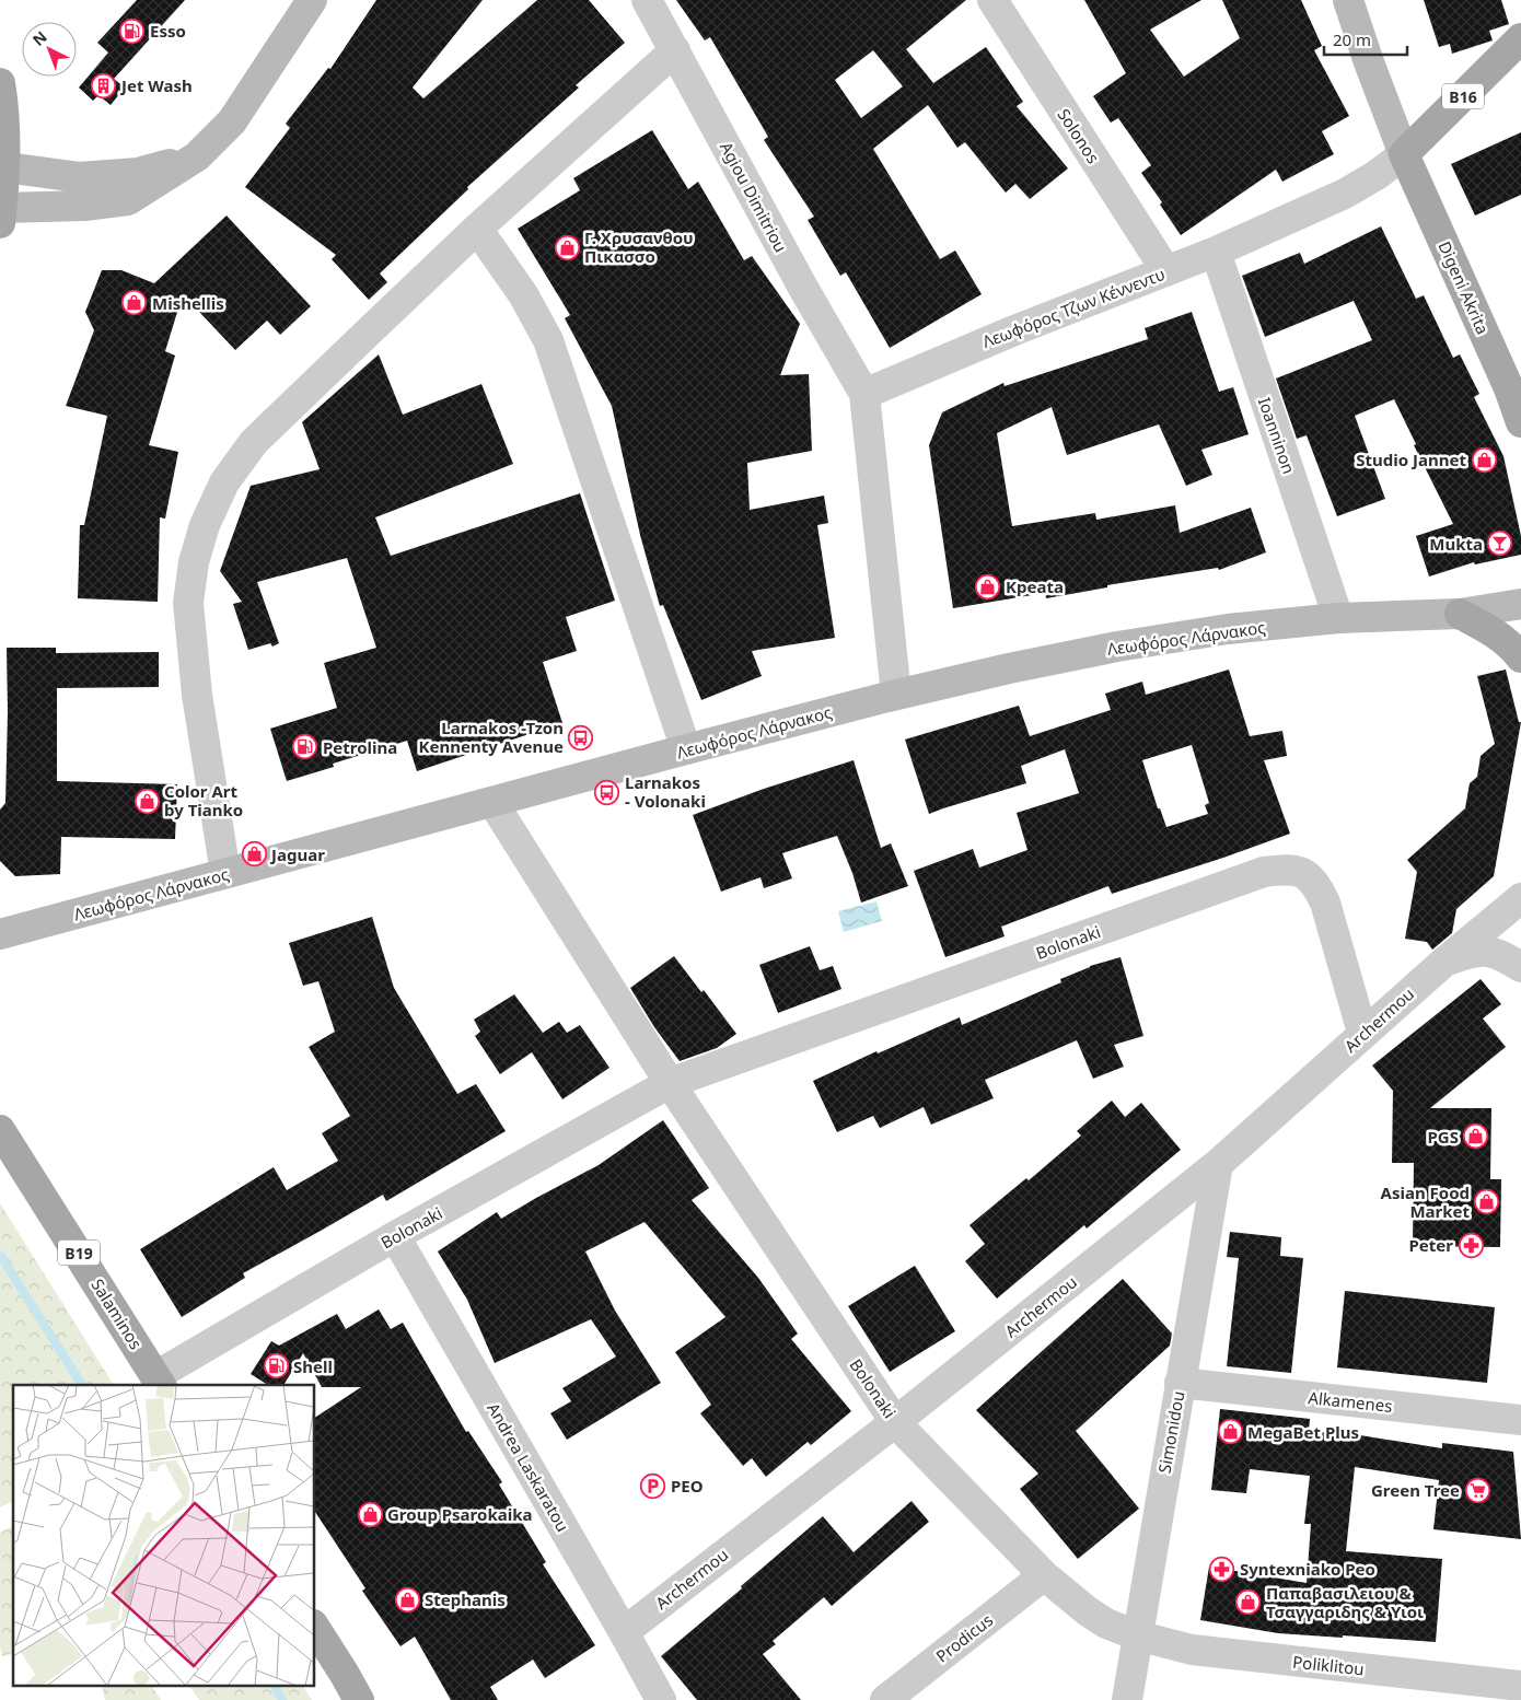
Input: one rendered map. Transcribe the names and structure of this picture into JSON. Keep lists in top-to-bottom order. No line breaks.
{"streets":{"main road":["B16","Digeni Akrita","Λεωφόρος Τζων Κέννεντυ","Λεωφόρος Λάρνακος","B19","Salaminos"],"street":["Solonos","Agiou Dimitriou","Ioanninon","Bolonaki","Archermou","Alkamenes","Simonidou","Andrea Laskaratou","Prodicus","Poliklitou"]},"crossings":[["Solonos","Λεωφόρος Τζων Κέννεντυ"],["Agiou Dimitriou","Λεωφόρος Τζων Κέννεντυ"],["Digeni Akrita","Λεωφόρος Τζων Κέννεντυ"],["Λεωφόρος Τζων Κέννεντυ","Ioanninon"],["Ioanninon","Λεωφόρος Λάρνακος"],["Λεωφόρος Λάρνακος","Bolonaki"],["Bolonaki","Archermou"],["Bolonaki","Salaminos"],["Bolonaki","Simonidou"],["Bolonaki","Andrea Laskaratou"],["Bolonaki","Prodicus"],["Bolonaki","Poliklitou"],["Archermou","Simonidou"],["Archermou","Andrea Laskaratou"],["Alkamenes","Simonidou"],["Simonidou","Poliklitou"]],"places":{"fuel station":["Esso","Petrolina","Shell"],"building":["Jet Wash"],"shop":["Γ. Χρυσανθου Πικασσο","Mishellis","Studio Jannet","Kpeata","Color Art by Tianko","Jaguar","PGS","Asian Food Market","MegaBet Plus","Group Psarokaika","Stephanis","Παπαβασιλειου & Τσαγγαριδης & Υιοι"],"bar":["Mukta"],"bus stop":["Larnakos -Tzon Kennenty Avenue","Larnakos - Volonaki"],"pharmacy":["Peter","Syntexniako Peo"],"parking":["PEO"],"supermarket":["Green Tree"]},"scale_bar":"20 m","north":"top left"}
